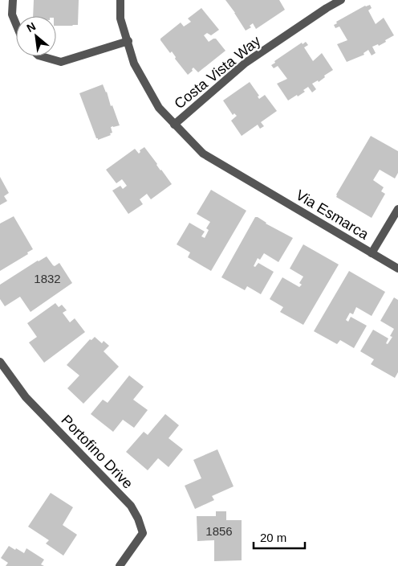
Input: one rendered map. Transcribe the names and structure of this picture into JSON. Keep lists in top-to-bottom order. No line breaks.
{"streets":{"street":["Costa Vista Way","Via Esmarca","Portofino Drive"]},"crossings":[["Costa Vista Way","Via Esmarca"]],"house_numbers":["1832","1856"],"scale_bar":"20 m","north":"top left"}
